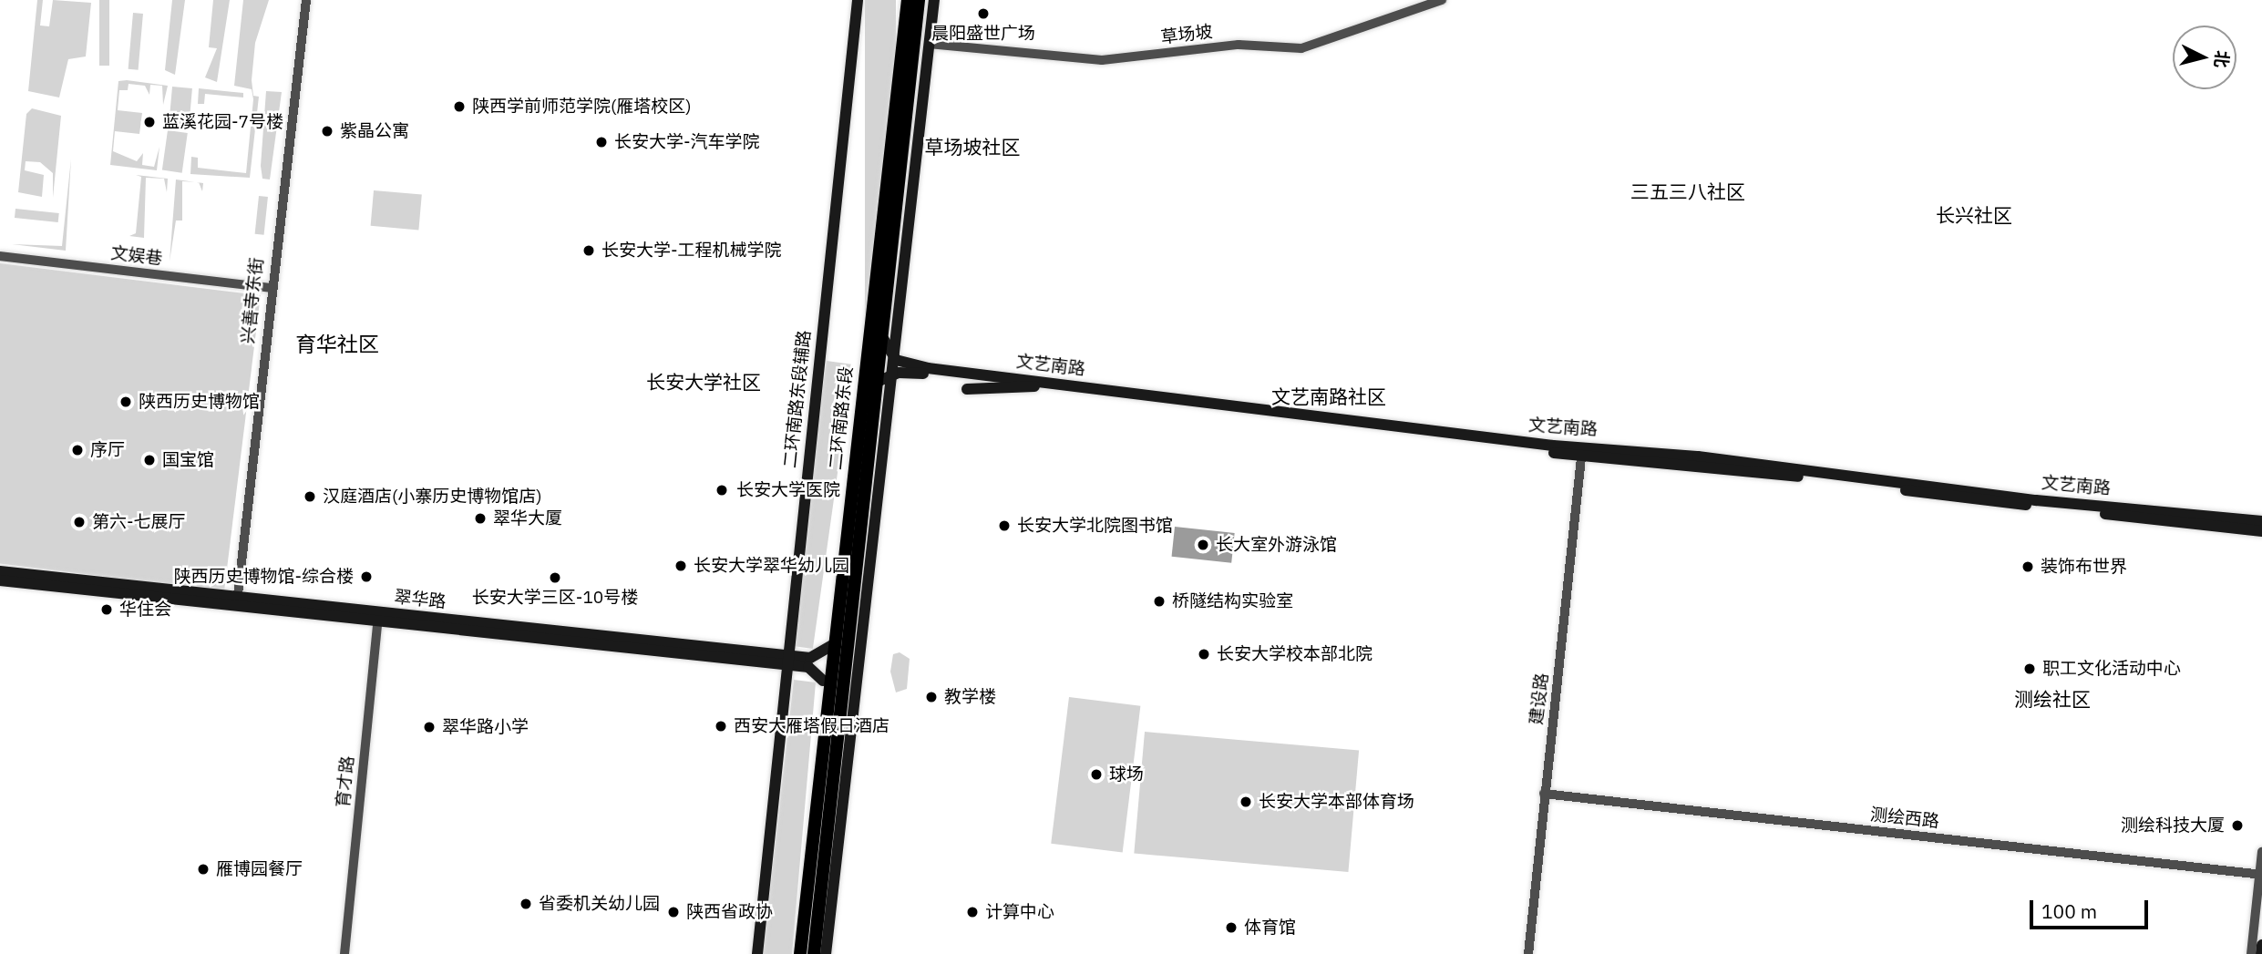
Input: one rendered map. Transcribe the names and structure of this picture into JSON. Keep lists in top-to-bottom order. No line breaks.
{"streets":{"highway":["二环南路东段"],"main road":["文艺南路","二环南路东段辅路","翠华路"],"street":["草场坡","文娱巷","兴善寺东街","建设路","育才路","测绘西路"]},"crossings":[["文娱巷","兴善寺东街"],["兴善寺东街","翠华路"],["文艺南路","建设路"],["二环南路东段辅路","翠华路"],["二环南路东段","翠华路"],["翠华路","育才路"],["建设路","测绘西路"]],"districts":["草场坡社区","三五三八社区","长兴社区","育华社区","长安大学社区","文艺南路社区","测绘社区"],"places":["晨阳盛世广场","陕西学前师范学院(雁塔校区)","蓝溪花园-7号楼","紫晶公寓","长安大学-汽车学院","长安大学-工程机械学院","陕西历史博物馆","序厅","国宝馆","长安大学医院","汉庭酒店(小寨历史博物馆店)","翠华大厦","第六-七展厅","长安大学北院图书馆","长大室外游泳馆","长安大学翠华幼儿园","装饰布世界","陕西历史博物馆-综合楼","长安大学三区-10号楼","桥隧结构实验室","华住会","长安大学校本部北院","职工文化活动中心","教学楼","西安大雁塔假日酒店","翠华路小学","球场","长安大学本部体育场","测绘科技大厦","雁博园餐厅","省委机关幼儿园","陕西省政协","计算中心","体育馆"],"scale_bar":"100 m","north":"right"}
